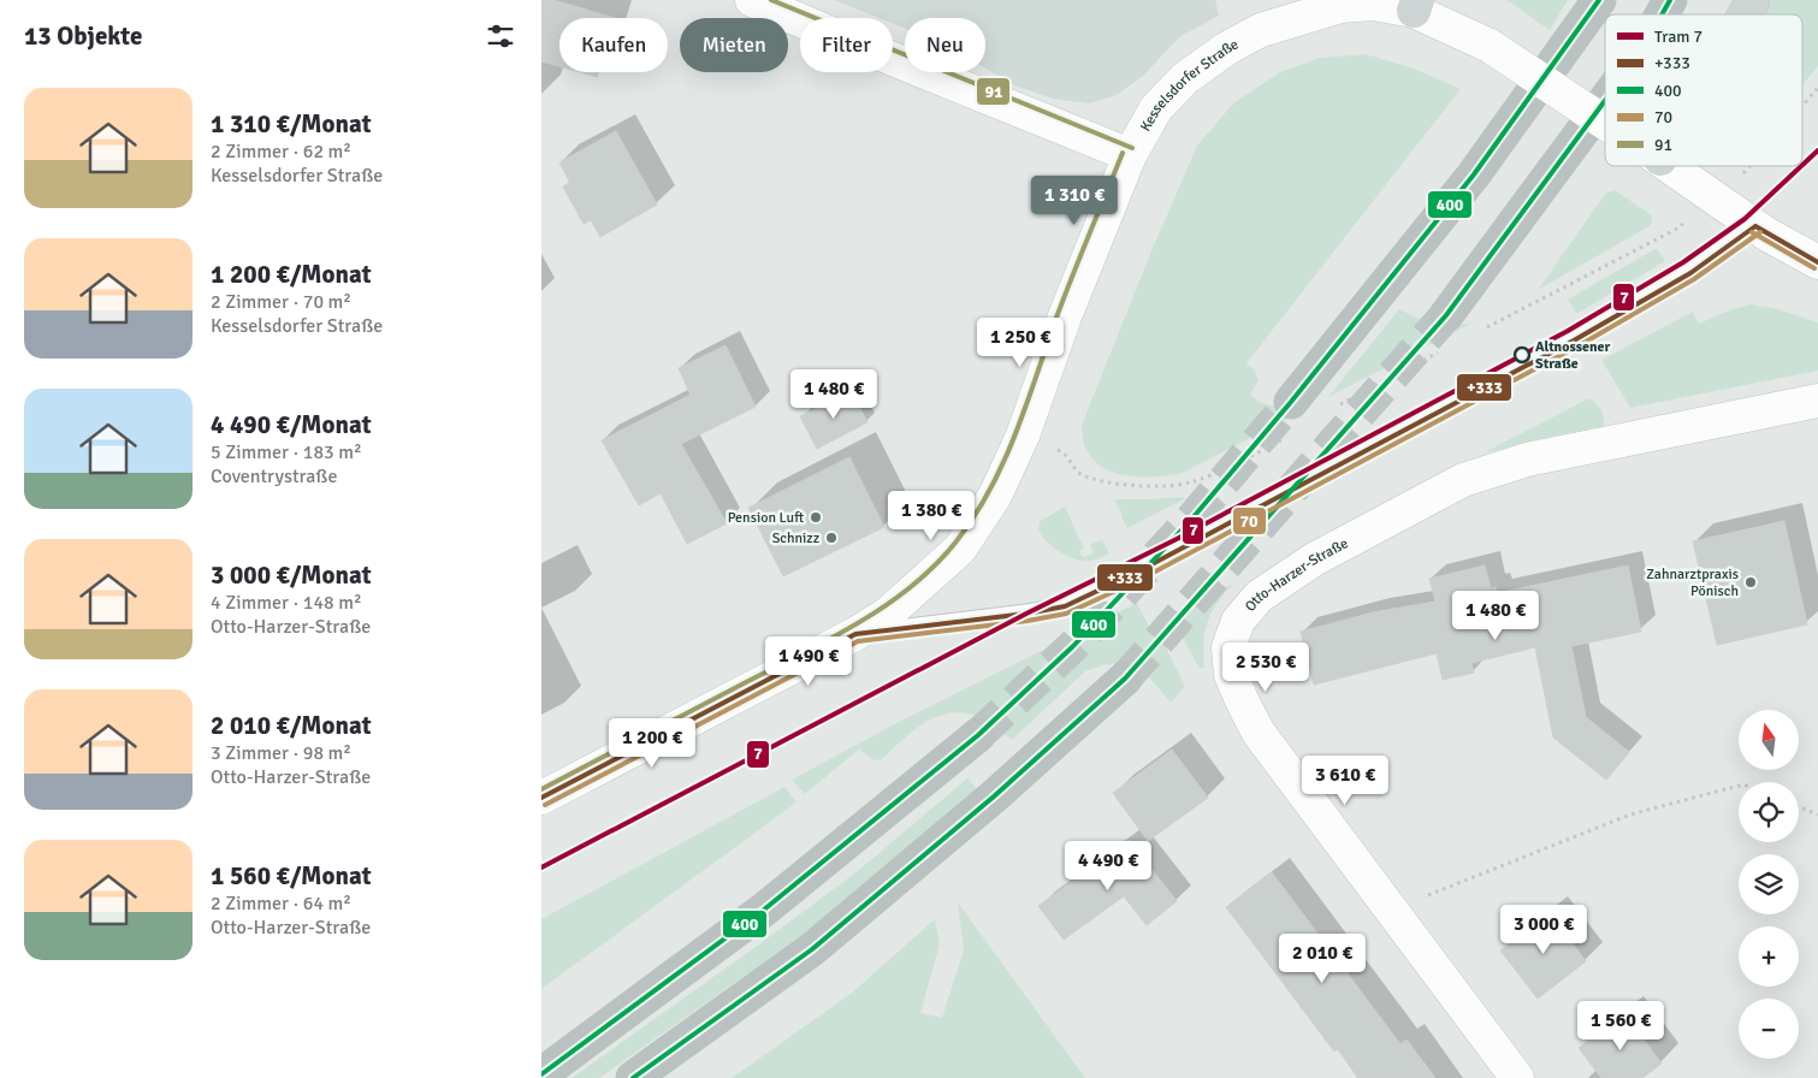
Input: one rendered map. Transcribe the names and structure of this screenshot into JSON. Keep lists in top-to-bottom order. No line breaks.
{"streets":{"street":["Kesselsdorfer Straße","Otto-Harzer-Straße"]},"places":["Altnossener Straße","Pension Luft","Schnizz","Zahnarztpraxis Pönisch"],"lines":["transit line 400","transit line 91","tram line 7","transit line +333","transit line 70"],"legend":["Tram 7","+333","400","70","91"],"north":"top","page":{"heading":"13 Objekte","chip":["Kaufen","Mieten","Filter","Neu"],"list":[{"name":"1 310 €/Monat","note":"2 Zimmer · 62 m² · Kesselsdorfer Straße"},{"name":"1 200 €/Monat","note":"2 Zimmer · 70 m² · Kesselsdorfer Straße"},{"name":"4 490 €/Monat","note":"5 Zimmer · 183 m² · Coventrystraße"},{"name":"3 000 €/Monat","note":"4 Zimmer · 148 m² · Otto-Harzer-Straße"},{"name":"2 010 €/Monat","note":"3 Zimmer · 98 m² · Otto-Harzer-Straße"},{"name":"1 560 €/Monat","note":"2 Zimmer · 64 m² · Otto-Harzer-Straße"}],"price":["1 310 €","1 250 €","1 480 €","1 380 €","1 480 €","1 490 €","2 530 €","1 200 €","3 610 €","4 490 €","3 000 €","2 010 €","1 560 €"],"map_buttons":["+","−"]}}
